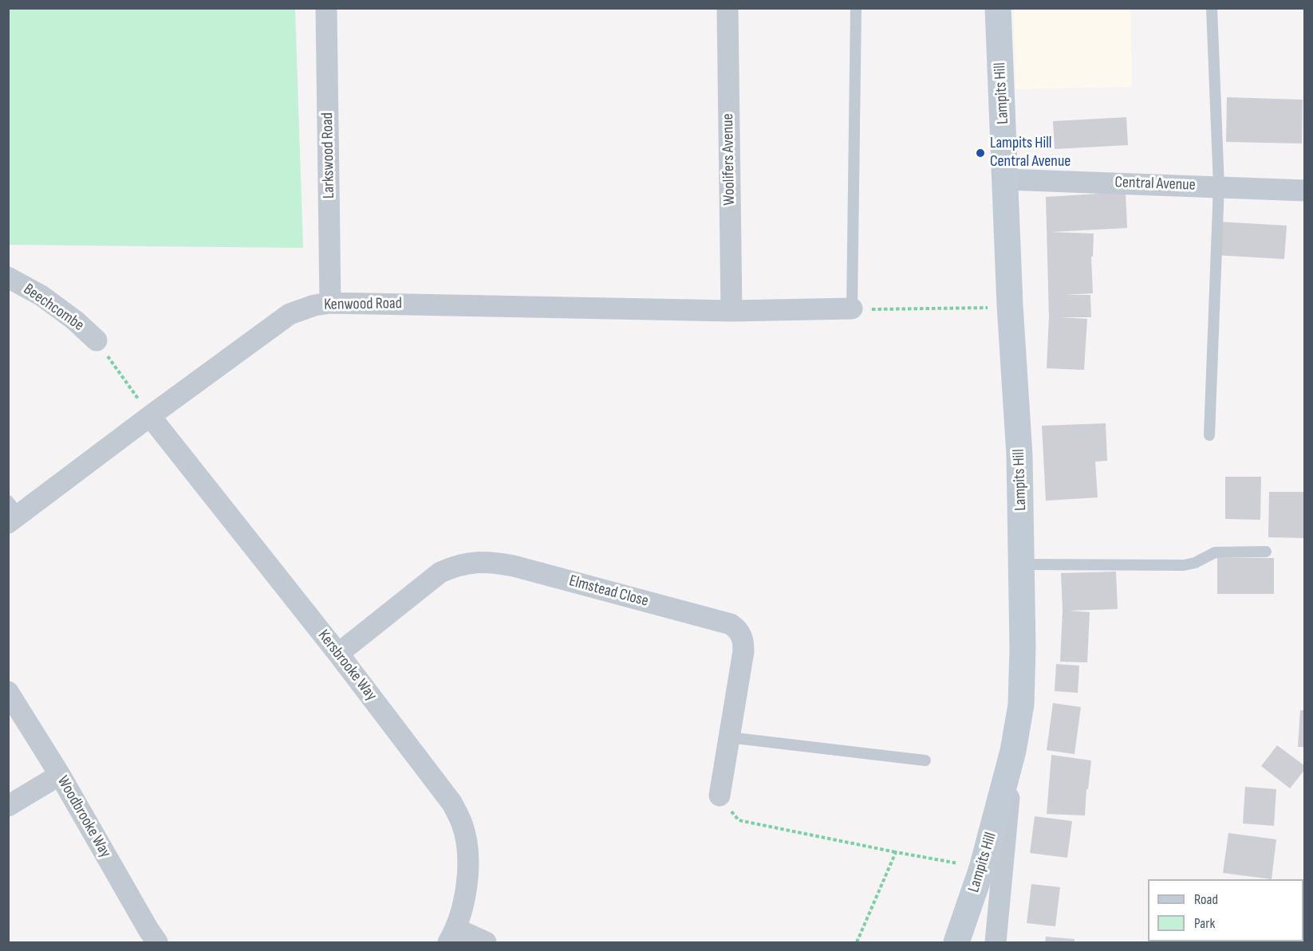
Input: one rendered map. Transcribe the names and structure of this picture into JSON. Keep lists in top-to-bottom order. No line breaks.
{"streets":{"main road":["Lampits Hill"],"street":["Larkswood Road","Woolifers Avenue","Central Avenue","Kenwood Road","Beechcombe","Elmstead Close","Kersbrooke Way","Woodbrooke Way"]},"crossings":[["Lampits Hill","Central Avenue"],["Larkswood Road","Kenwood Road"],["Woolifers Avenue","Kenwood Road"],["Kenwood Road","Kersbrooke Way"],["Elmstead Close","Kersbrooke Way"]],"places":["Lampits Hill Central Avenue"],"legend":["Road","Park"]}
